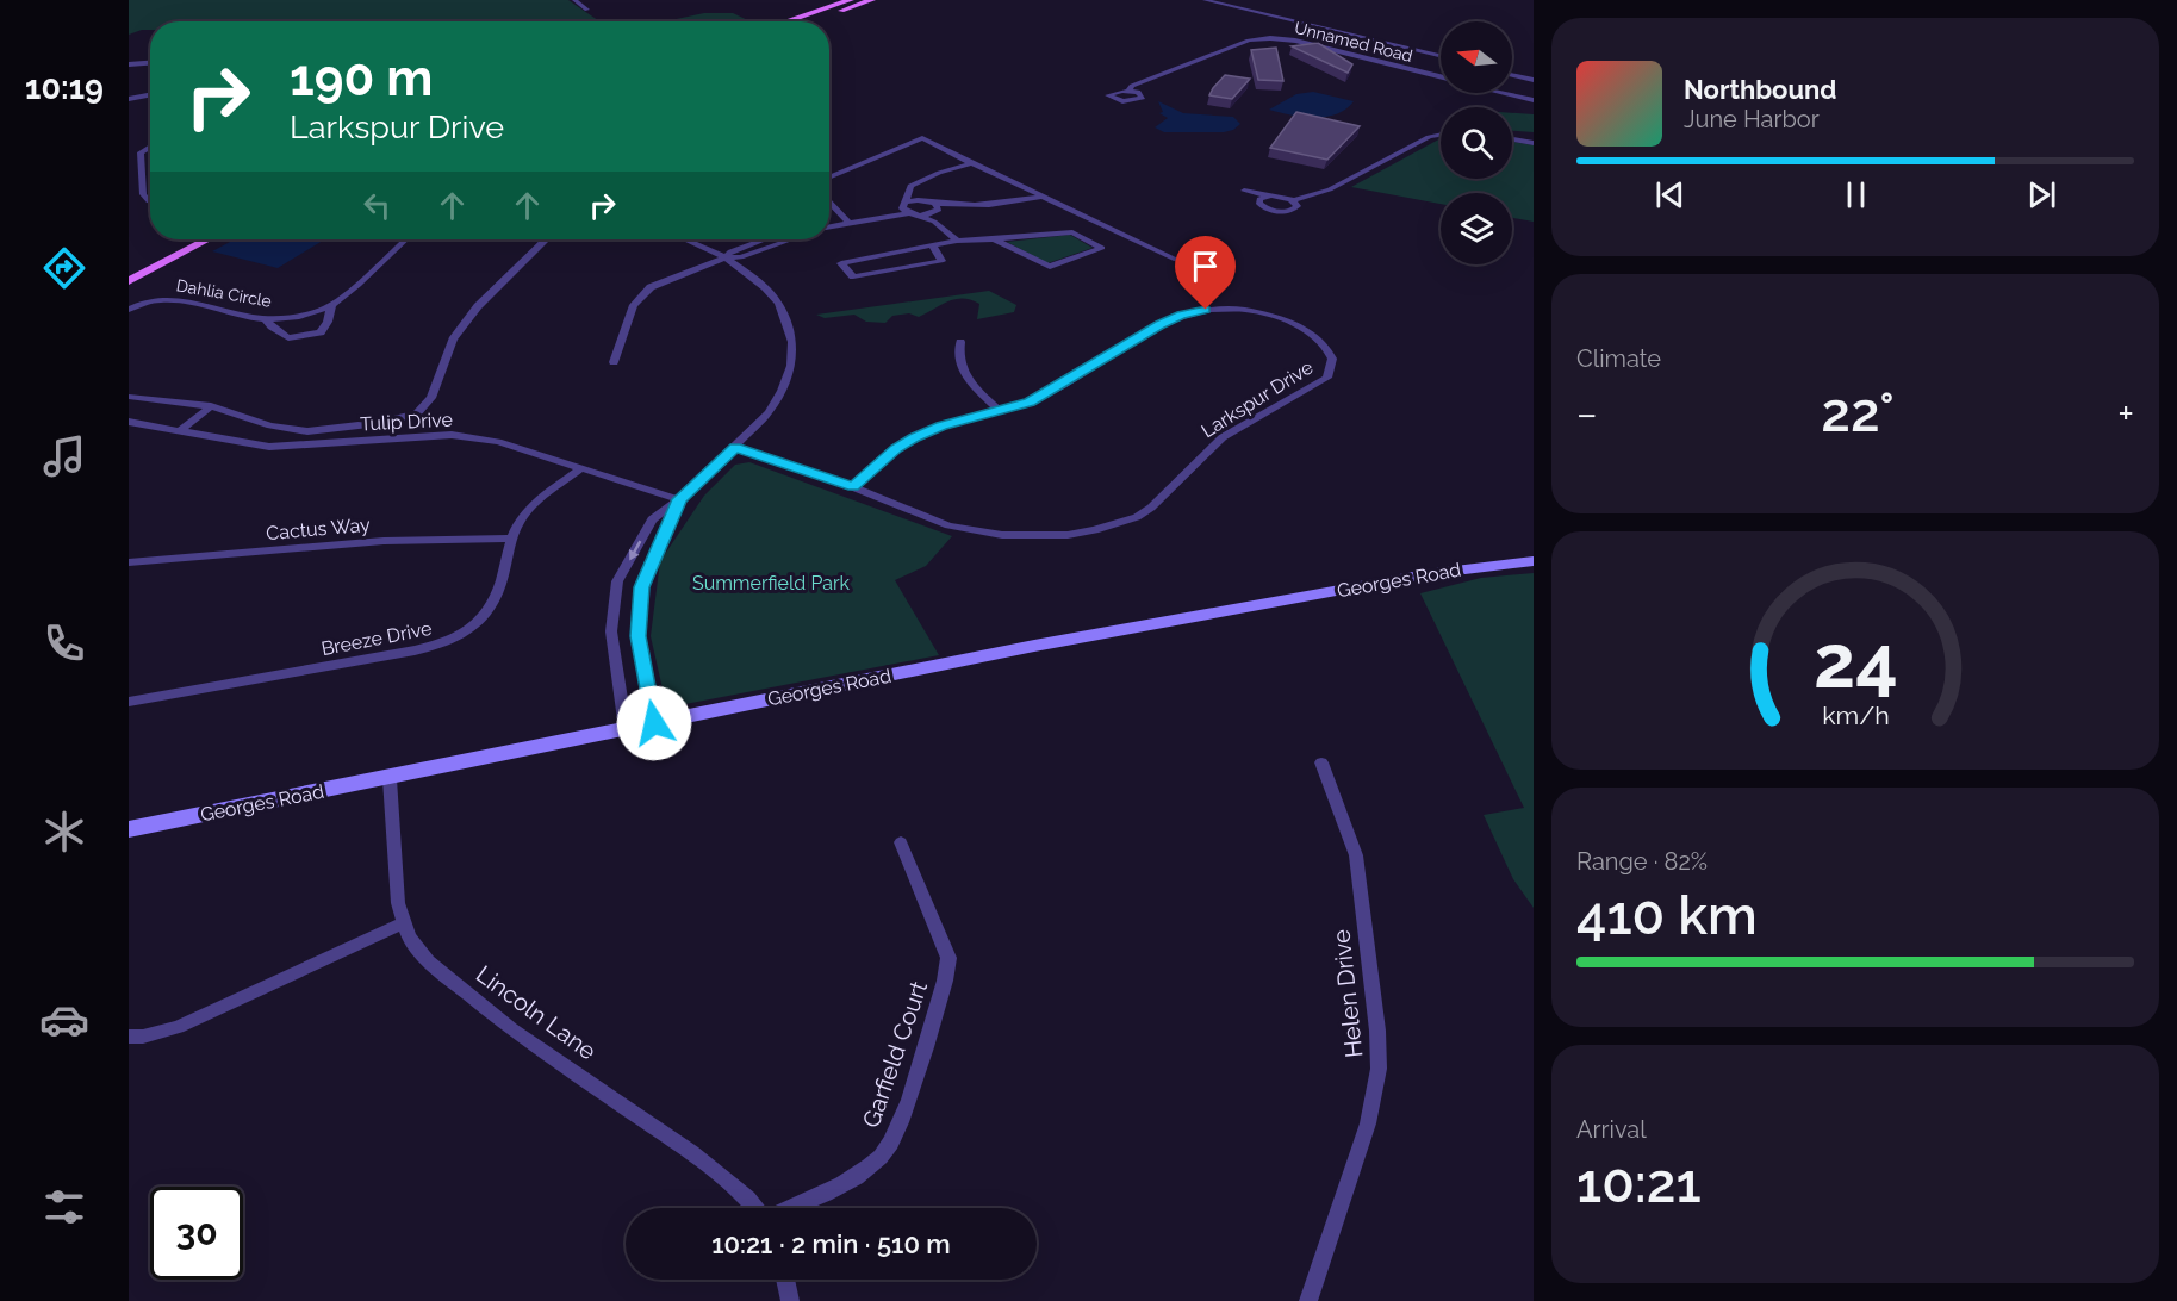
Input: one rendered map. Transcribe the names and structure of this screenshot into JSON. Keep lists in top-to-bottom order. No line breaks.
{"streets":{"street":["Unnamed Road","Dahlia Circle","Larkspur Drive","Tulip Drive","Cactus Way","Georges Road","Breeze Drive","Helen Drive","Lincoln Lane","Garfield Court"]},"crossings":[["Tulip Drive","Breeze Drive"],["Cactus Way","Breeze Drive"],["Georges Road","Lincoln Lane"]],"parks":["Summerfield Park"],"north":"left","page":{"tabs":"10:19","turn":["190 m","Larkspur Drive"],"song":["Northbound","June Harbor"],"tile":["Climate",["Range · 82%","410 km"],["Arrival","10:21"]],"heat":["−","22°","+"],"limit":"30","trip":"10:21 · 2 min · 510 m","gauge":["24","km/h"]}}
